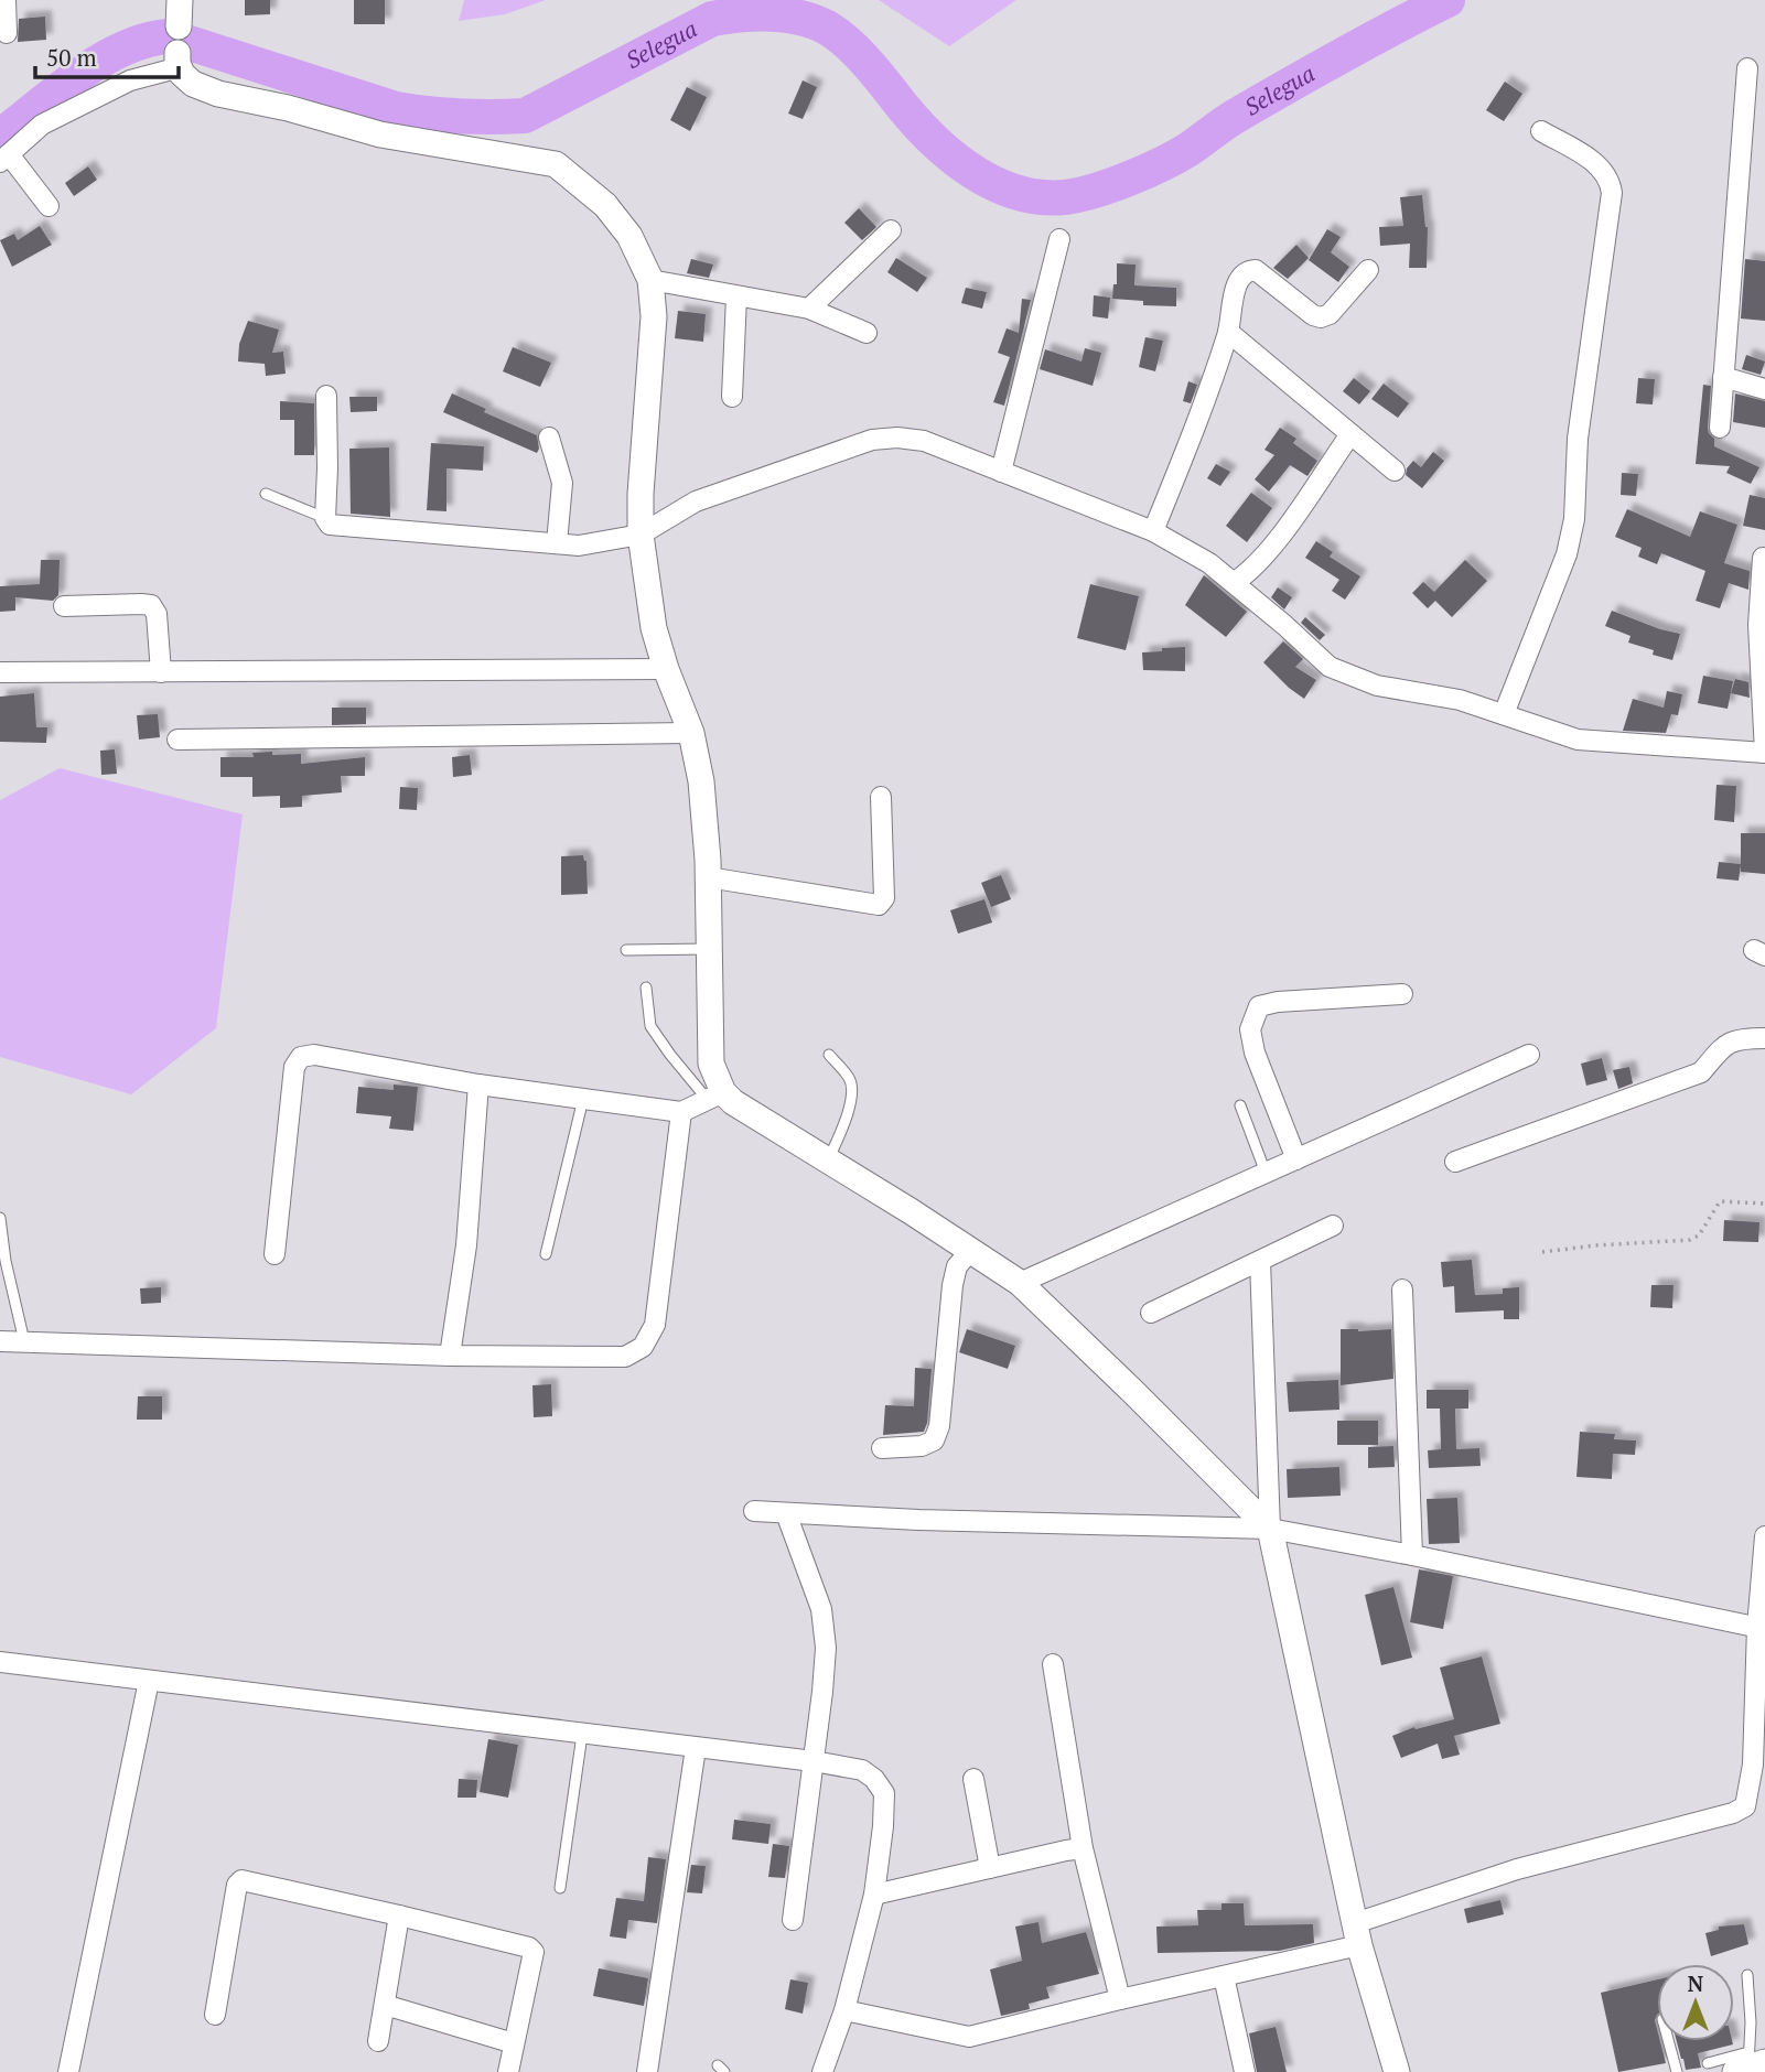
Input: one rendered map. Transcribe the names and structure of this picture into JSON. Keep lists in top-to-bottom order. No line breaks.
{"water":["Selegua"],"scale_bar":"50 m","north":"top"}
